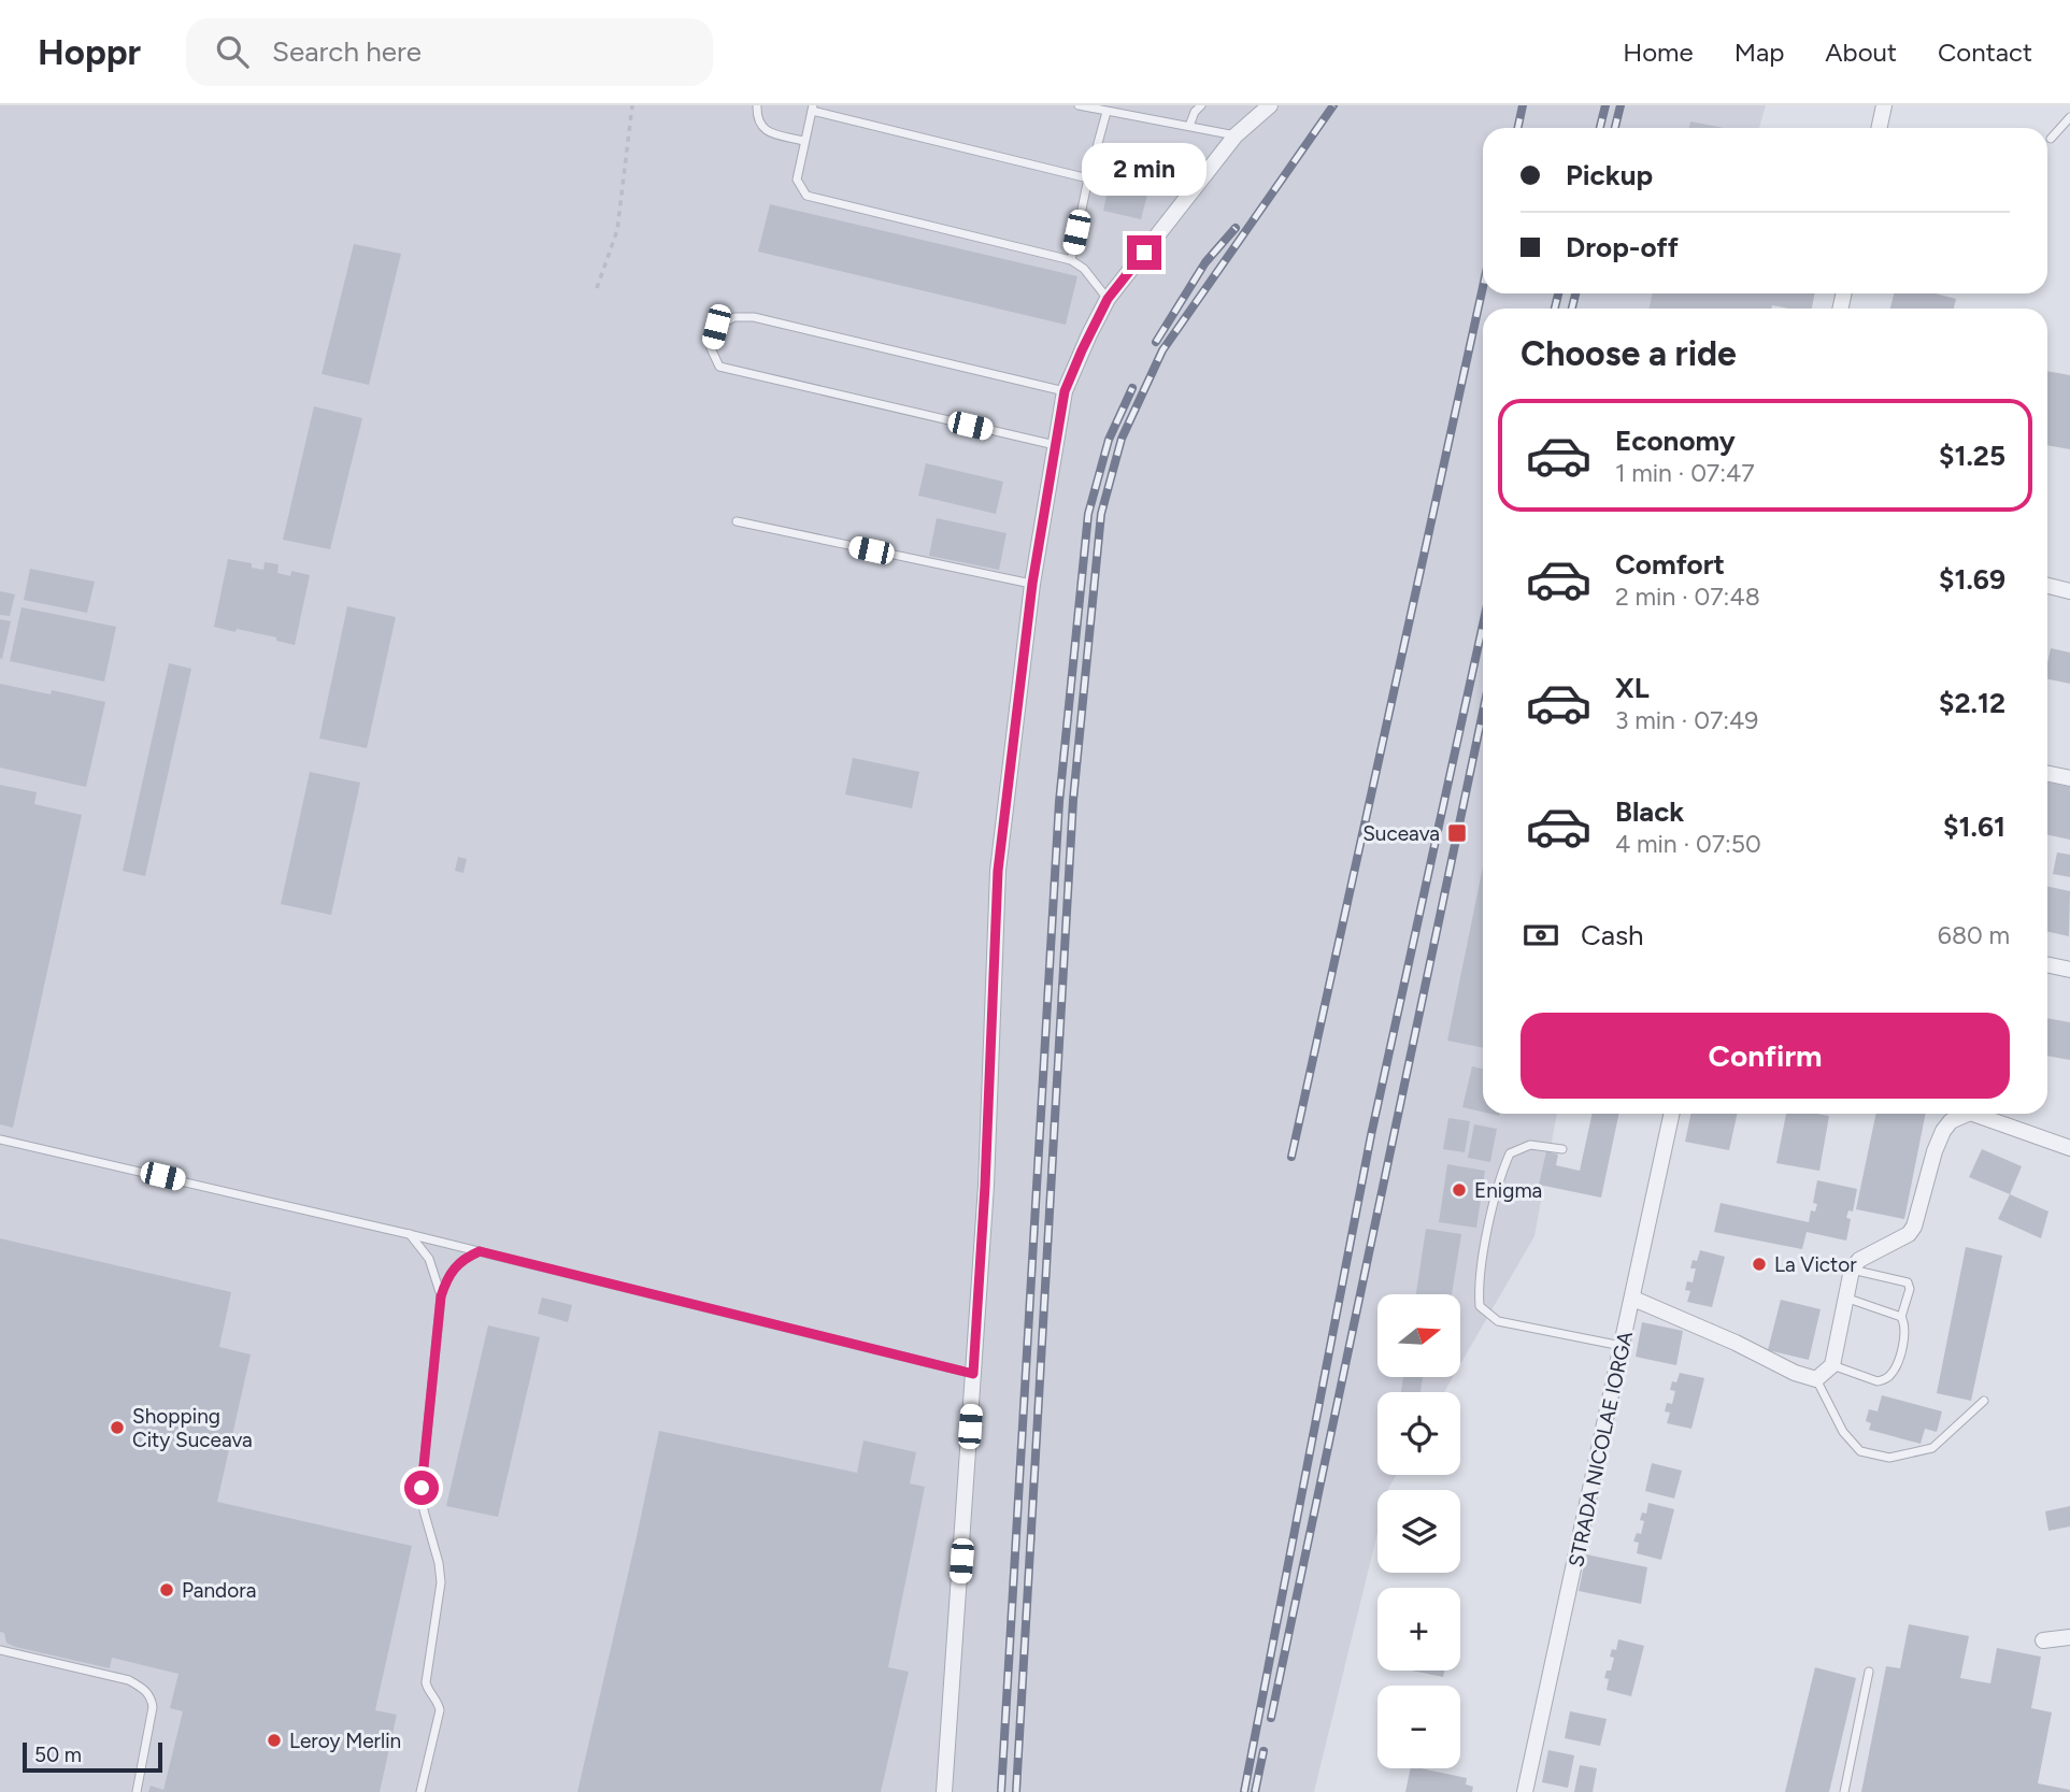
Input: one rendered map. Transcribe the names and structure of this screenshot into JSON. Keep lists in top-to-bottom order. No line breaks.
{"streets":{"street":["STRADA NICOLAE IORGA"]},"places":{"transit":["Suceava"],"other":["Enigma","La Victor","Shopping City Suceava","Pandora","Leroy Merlin"]},"scale_bar":"50 m","north":"right","page":{"header":"Hoppr","search":"Search here","nav":["Home","Map","About","Contact"],"banner":["Pickup","Drop-off"],"bubble":"2 min","heading":"Choose a ride","list":[{"name":"Economy","note":"1 min · 07:47","value":"$1.25"},{"name":"Comfort","note":"2 min · 07:48","value":"$1.69"},{"name":"XL","note":"3 min · 07:49","value":"$2.12"},{"name":"Black","note":"4 min · 07:50","value":"$1.61"}],"pay":["Cash","680 m"],"buttons":"Confirm","map_buttons":["+","−"],"scale":"50 m"}}
